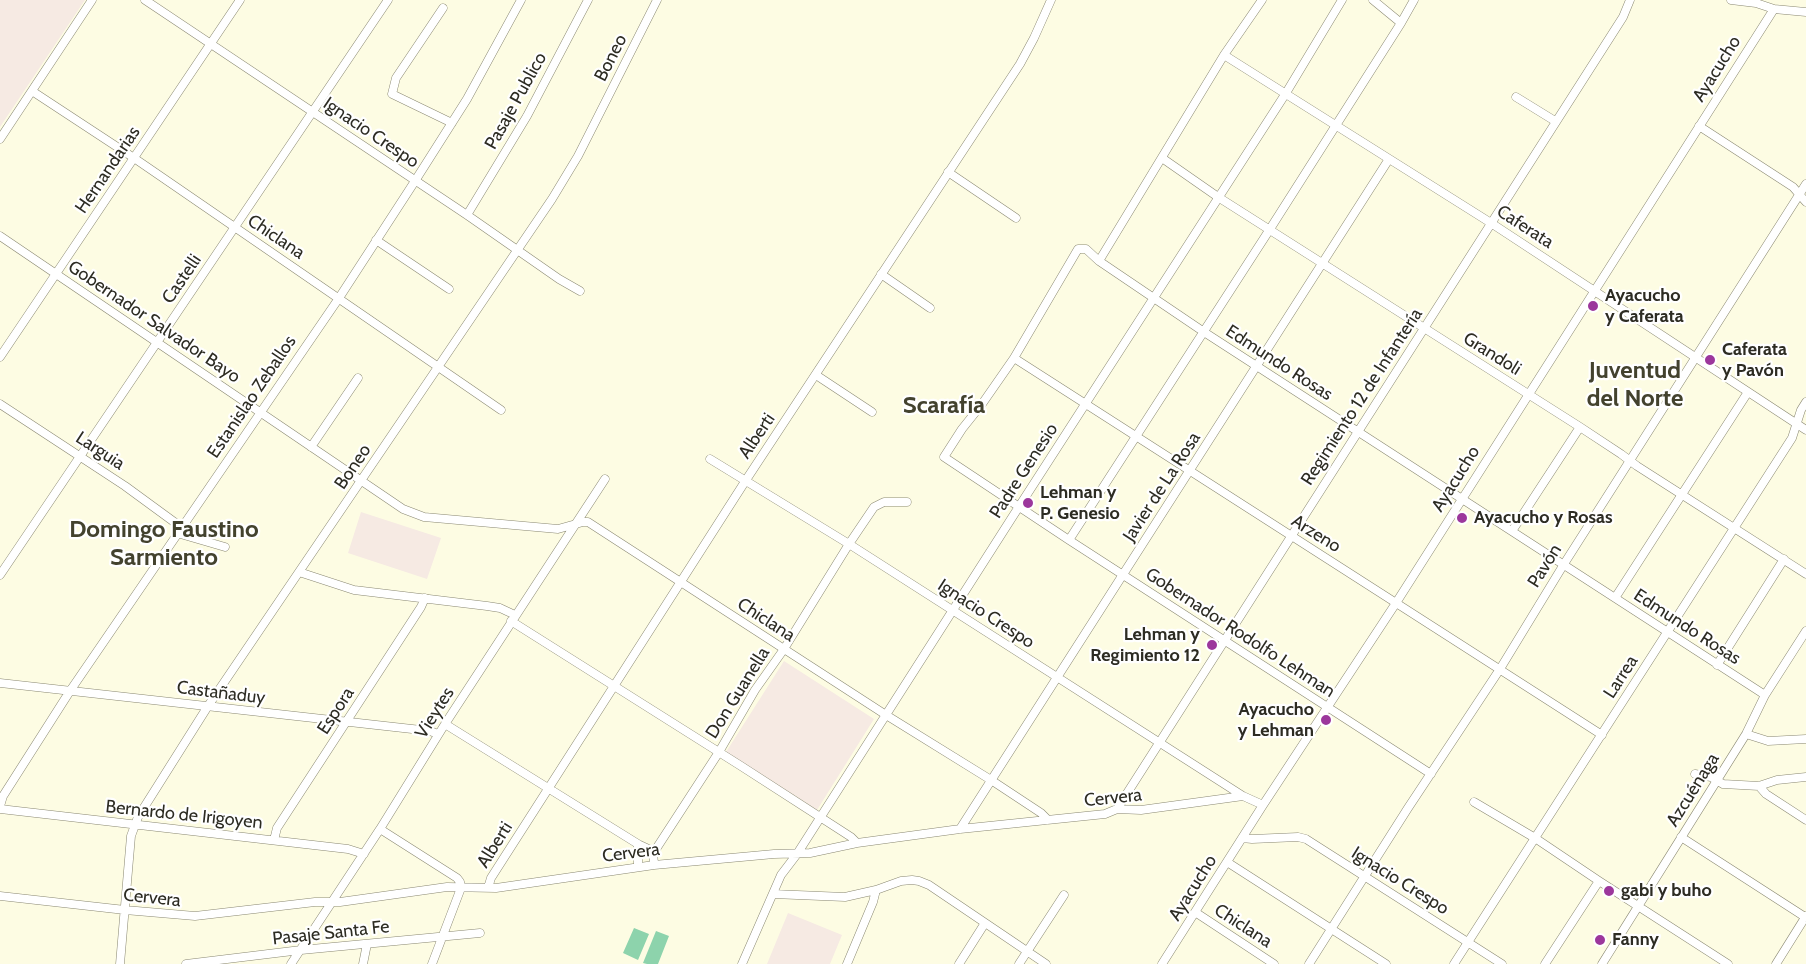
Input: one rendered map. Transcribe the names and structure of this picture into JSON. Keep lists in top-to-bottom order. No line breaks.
{"streets":{"street":["Boneo","Ayacucho","Pasaje Publico","Ignacio Crespo","Hernandarias","Caferata","Chiclana","Castelli","Gobernador Salvador Bayo","Grandoli","Edmundo Rosas","Estanislao Zeballos","Regimiento 12 de Infantería","Alberti","Larguia","Padre Genesio","Javier de La Rosa","Arzeno","Pavón","Gobernador Rodolfo Lehman","Larrea","Castañaduy","Don Guanella","Espora","Vieytes","Azcuénaga","Cervera","Bernardo de Irigoyen","Pasaje Santa Fe"]},"crossings":[["Boneo","Ignacio Crespo"],["Boneo","Chiclana"],["Boneo","Gobernador Salvador Bayo"],["Boneo","Castañaduy"],["Boneo","Cervera"],["Boneo","Bernardo de Irigoyen"],["Ayacucho","Ignacio Crespo"],["Ayacucho","Caferata"],["Ayacucho","Chiclana"],["Ayacucho","Grandoli"],["Ayacucho","Edmundo Rosas"],["Ayacucho","Arzeno"],["Ayacucho","Gobernador Rodolfo Lehman"],["Pasaje Publico","Ignacio Crespo"],["Ignacio Crespo","Hernandarias"],["Ignacio Crespo","Castelli"],["Ignacio Crespo","Estanislao Zeballos"],["Ignacio Crespo","Regimiento 12 de Infantería"],["Ignacio Crespo","Alberti"],["Ignacio Crespo","Padre Genesio"],["Ignacio Crespo","Javier de La Rosa"],["Ignacio Crespo","Pavón"],["Ignacio Crespo","Larrea"],["Ignacio Crespo","Don Guanella"],["Ignacio Crespo","Cervera"],["Hernandarias","Chiclana"],["Hernandarias","Gobernador Salvador Bayo"],["Caferata","Regimiento 12 de Infantería"],["Caferata","Padre Genesio"],["Caferata","Javier de La Rosa"],["Caferata","Pavón"],["Caferata","Larrea"],["Chiclana","Castelli"],["Chiclana","Gobernador Salvador Bayo"],["Chiclana","Estanislao Zeballos"],["Chiclana","Alberti"],["Chiclana","Padre Genesio"],["Chiclana","Javier de La Rosa"],["Chiclana","Don Guanella"],["Chiclana","Vieytes"],["Chiclana","Cervera"],["Castelli","Gobernador Salvador Bayo"],["Castelli","Larguia"],["Gobernador Salvador Bayo","Estanislao Zeballos"],["Grandoli","Regimiento 12 de Infantería"],["Grandoli","Padre Genesio"],["Grandoli","Javier de La Rosa"],["Grandoli","Pavón"],["Grandoli","Larrea"],["Edmundo Rosas","Regimiento 12 de Infantería"],["Edmundo Rosas","Padre Genesio"],["Edmundo Rosas","Javier de La Rosa"],["Edmundo Rosas","Arzeno"],["Edmundo Rosas","Pavón"],["Edmundo Rosas","Gobernador Rodolfo Lehman"],["Edmundo Rosas","Larrea"],["Edmundo Rosas","Azcuénaga"],["Estanislao Zeballos","Larguia"],["Estanislao Zeballos","Castañaduy"],["Estanislao Zeballos","Bernardo de Irigoyen"],["Regimiento 12 de Infantería","Arzeno"],["Regimiento 12 de Infantería","Gobernador Rodolfo Lehman"],["Regimiento 12 de Infantería","Cervera"],["Alberti","Cervera"],["Padre Genesio","Arzeno"],["Padre Genesio","Gobernador Rodolfo Lehman"],["Padre Genesio","Cervera"],["Javier de La Rosa","Arzeno"],["Javier de La Rosa","Gobernador Rodolfo Lehman"],["Javier de La Rosa","Cervera"],["Arzeno","Pavón"],["Arzeno","Gobernador Rodolfo Lehman"],["Arzeno","Larrea"],["Pavón","Gobernador Rodolfo Lehman"],["Castañaduy","Espora"],["Castañaduy","Vieytes"],["Espora","Bernardo de Irigoyen"],["Vieytes","Cervera"],["Vieytes","Bernardo de Irigoyen"],["Vieytes","Pasaje Santa Fe"]],"districts":["Juventud del Norte","Scarafía","Domingo Faustino Sarmiento"],"places":["Ayacucho y Caferata","Caferata y Pavón","Lehman y P. Genesio","Ayacucho y Rosas","Lehman y Regimiento 12","Ayacucho y Lehman","gabi y buho","Fanny"]}
